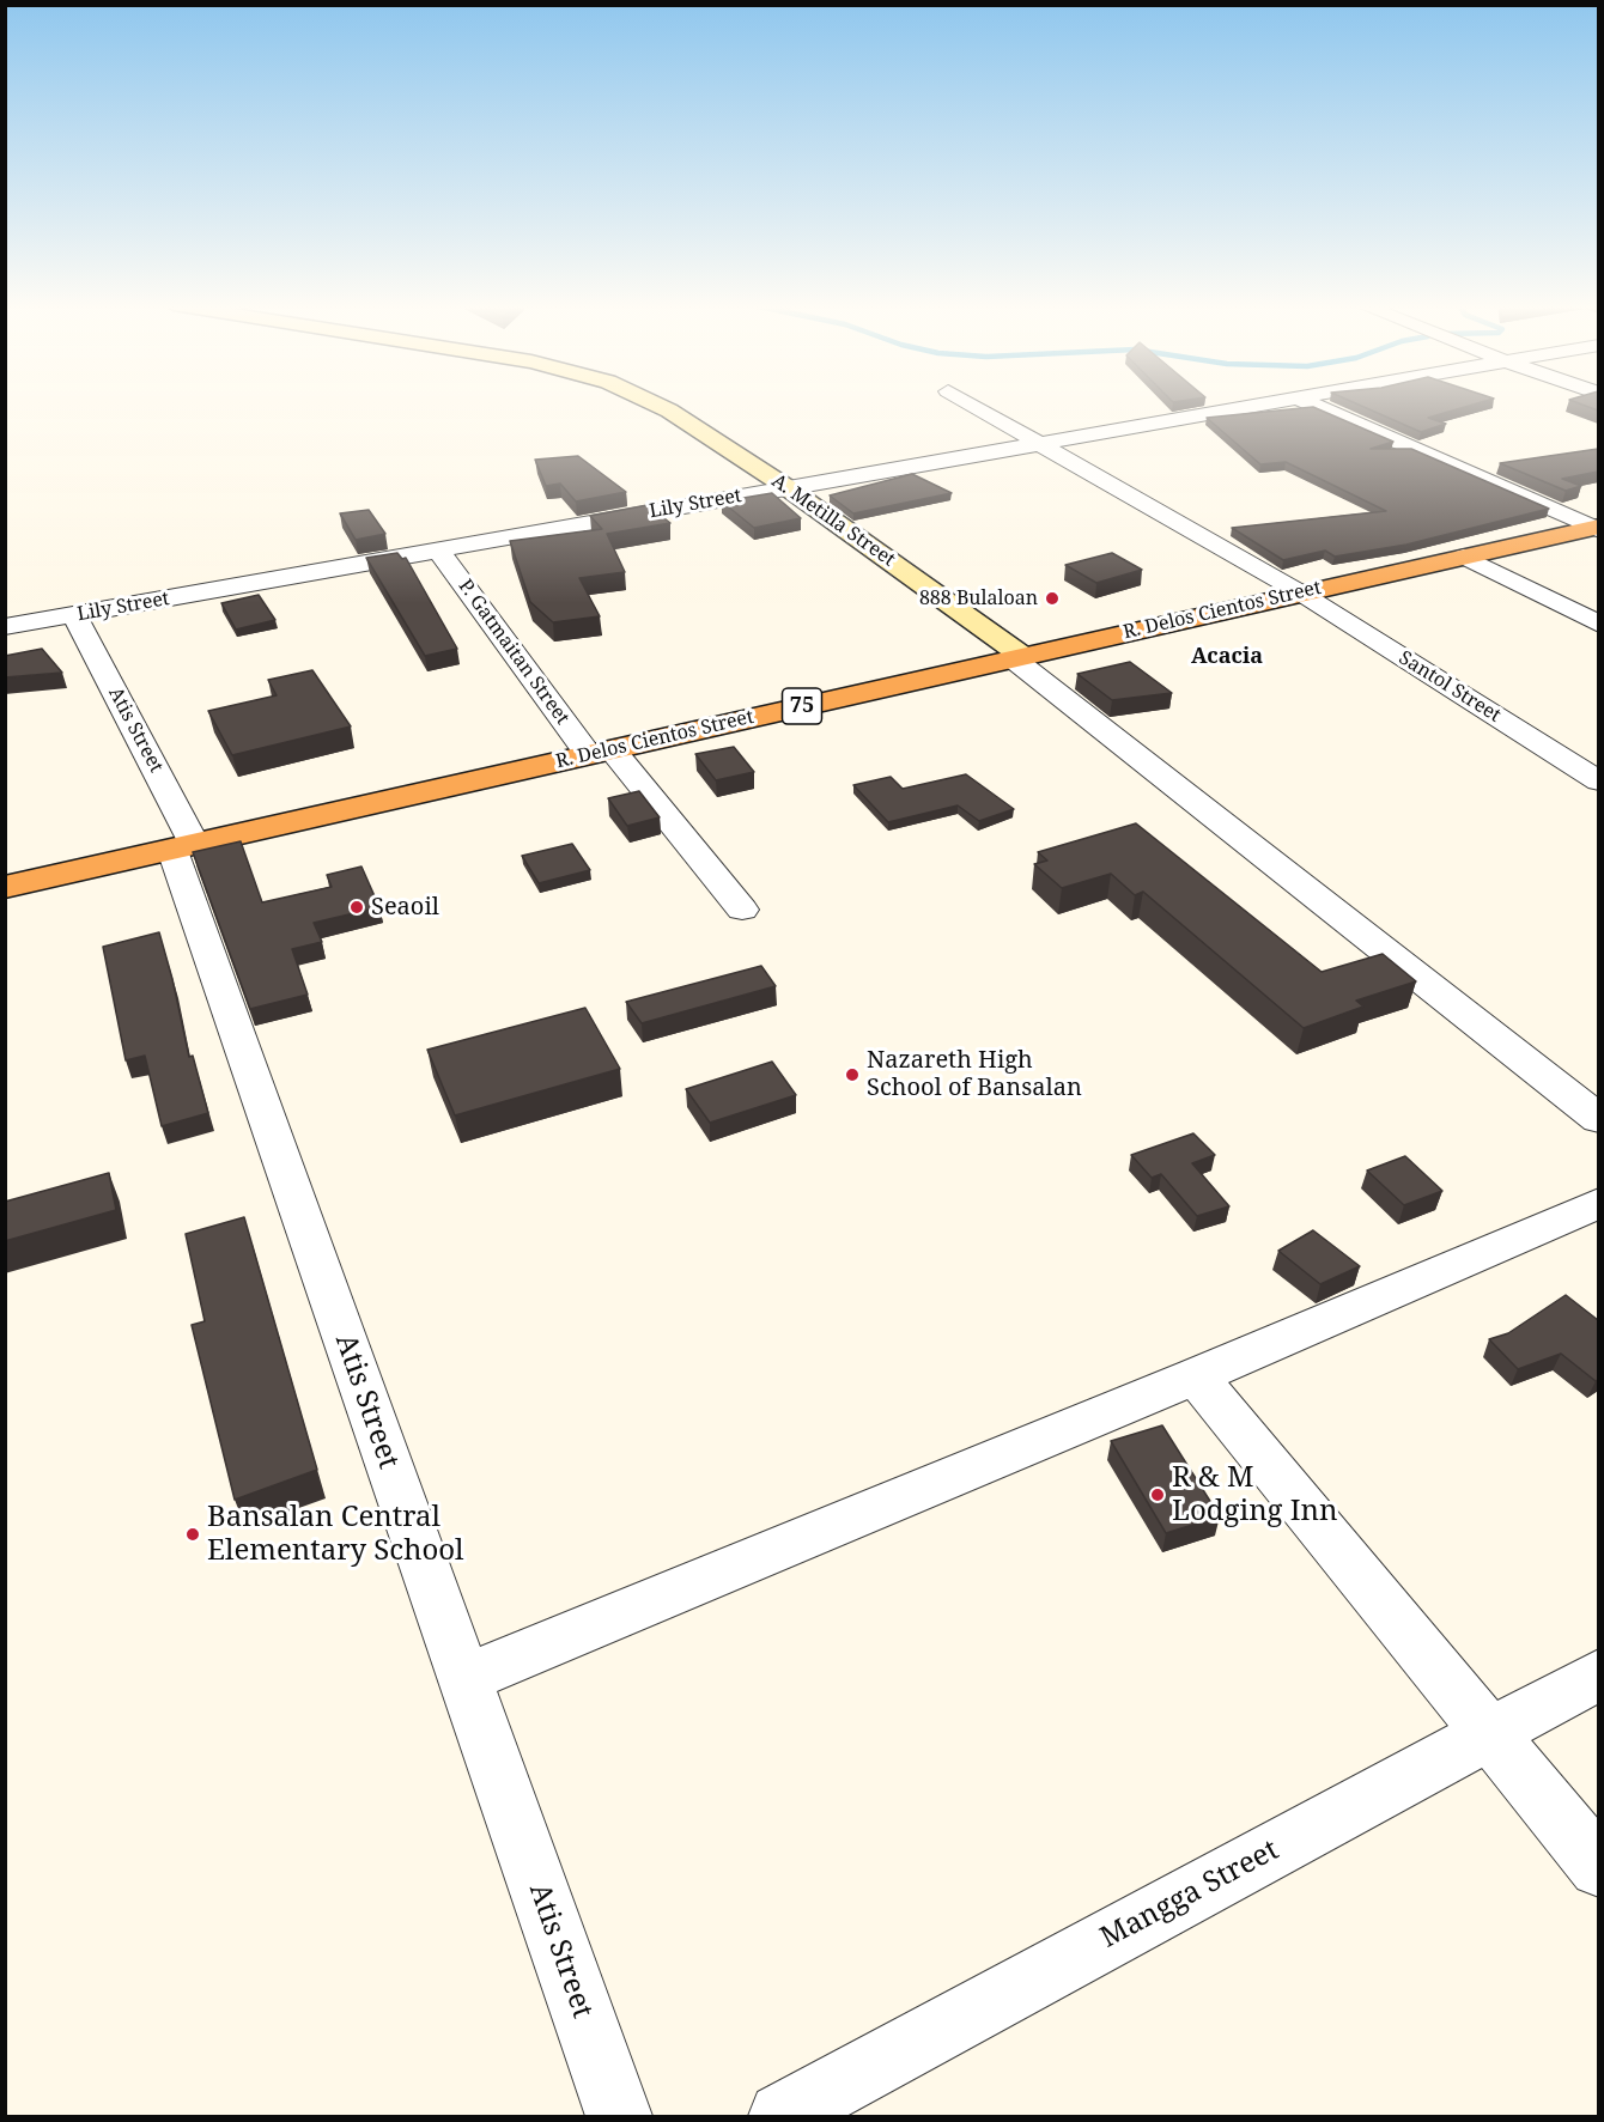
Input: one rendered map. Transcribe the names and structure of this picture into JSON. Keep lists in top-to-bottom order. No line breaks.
{"streets":{"highway":["R. Delos Cientos Street","75"],"main road":["A. Metilla Street"],"street":["Lily Street","P. Gatmaitan Street","Santol Street","Atis Street","Mangga Street"]},"crossings":[["Lily Street","A. Metilla Street"],["Lily Street","P. Gatmaitan Street"],["Lily Street","Santol Street"],["Lily Street","Atis Street"],["A. Metilla Street","R. Delos Cientos Street"],["R. Delos Cientos Street","P. Gatmaitan Street"],["R. Delos Cientos Street","Santol Street"],["R. Delos Cientos Street","Atis Street"]],"districts":["Acacia"],"places":["888 Bulaloan","Seaoil","Nazareth High School of Bansalan","R & M Lodging Inn","Bansalan Central Elementary School"]}
